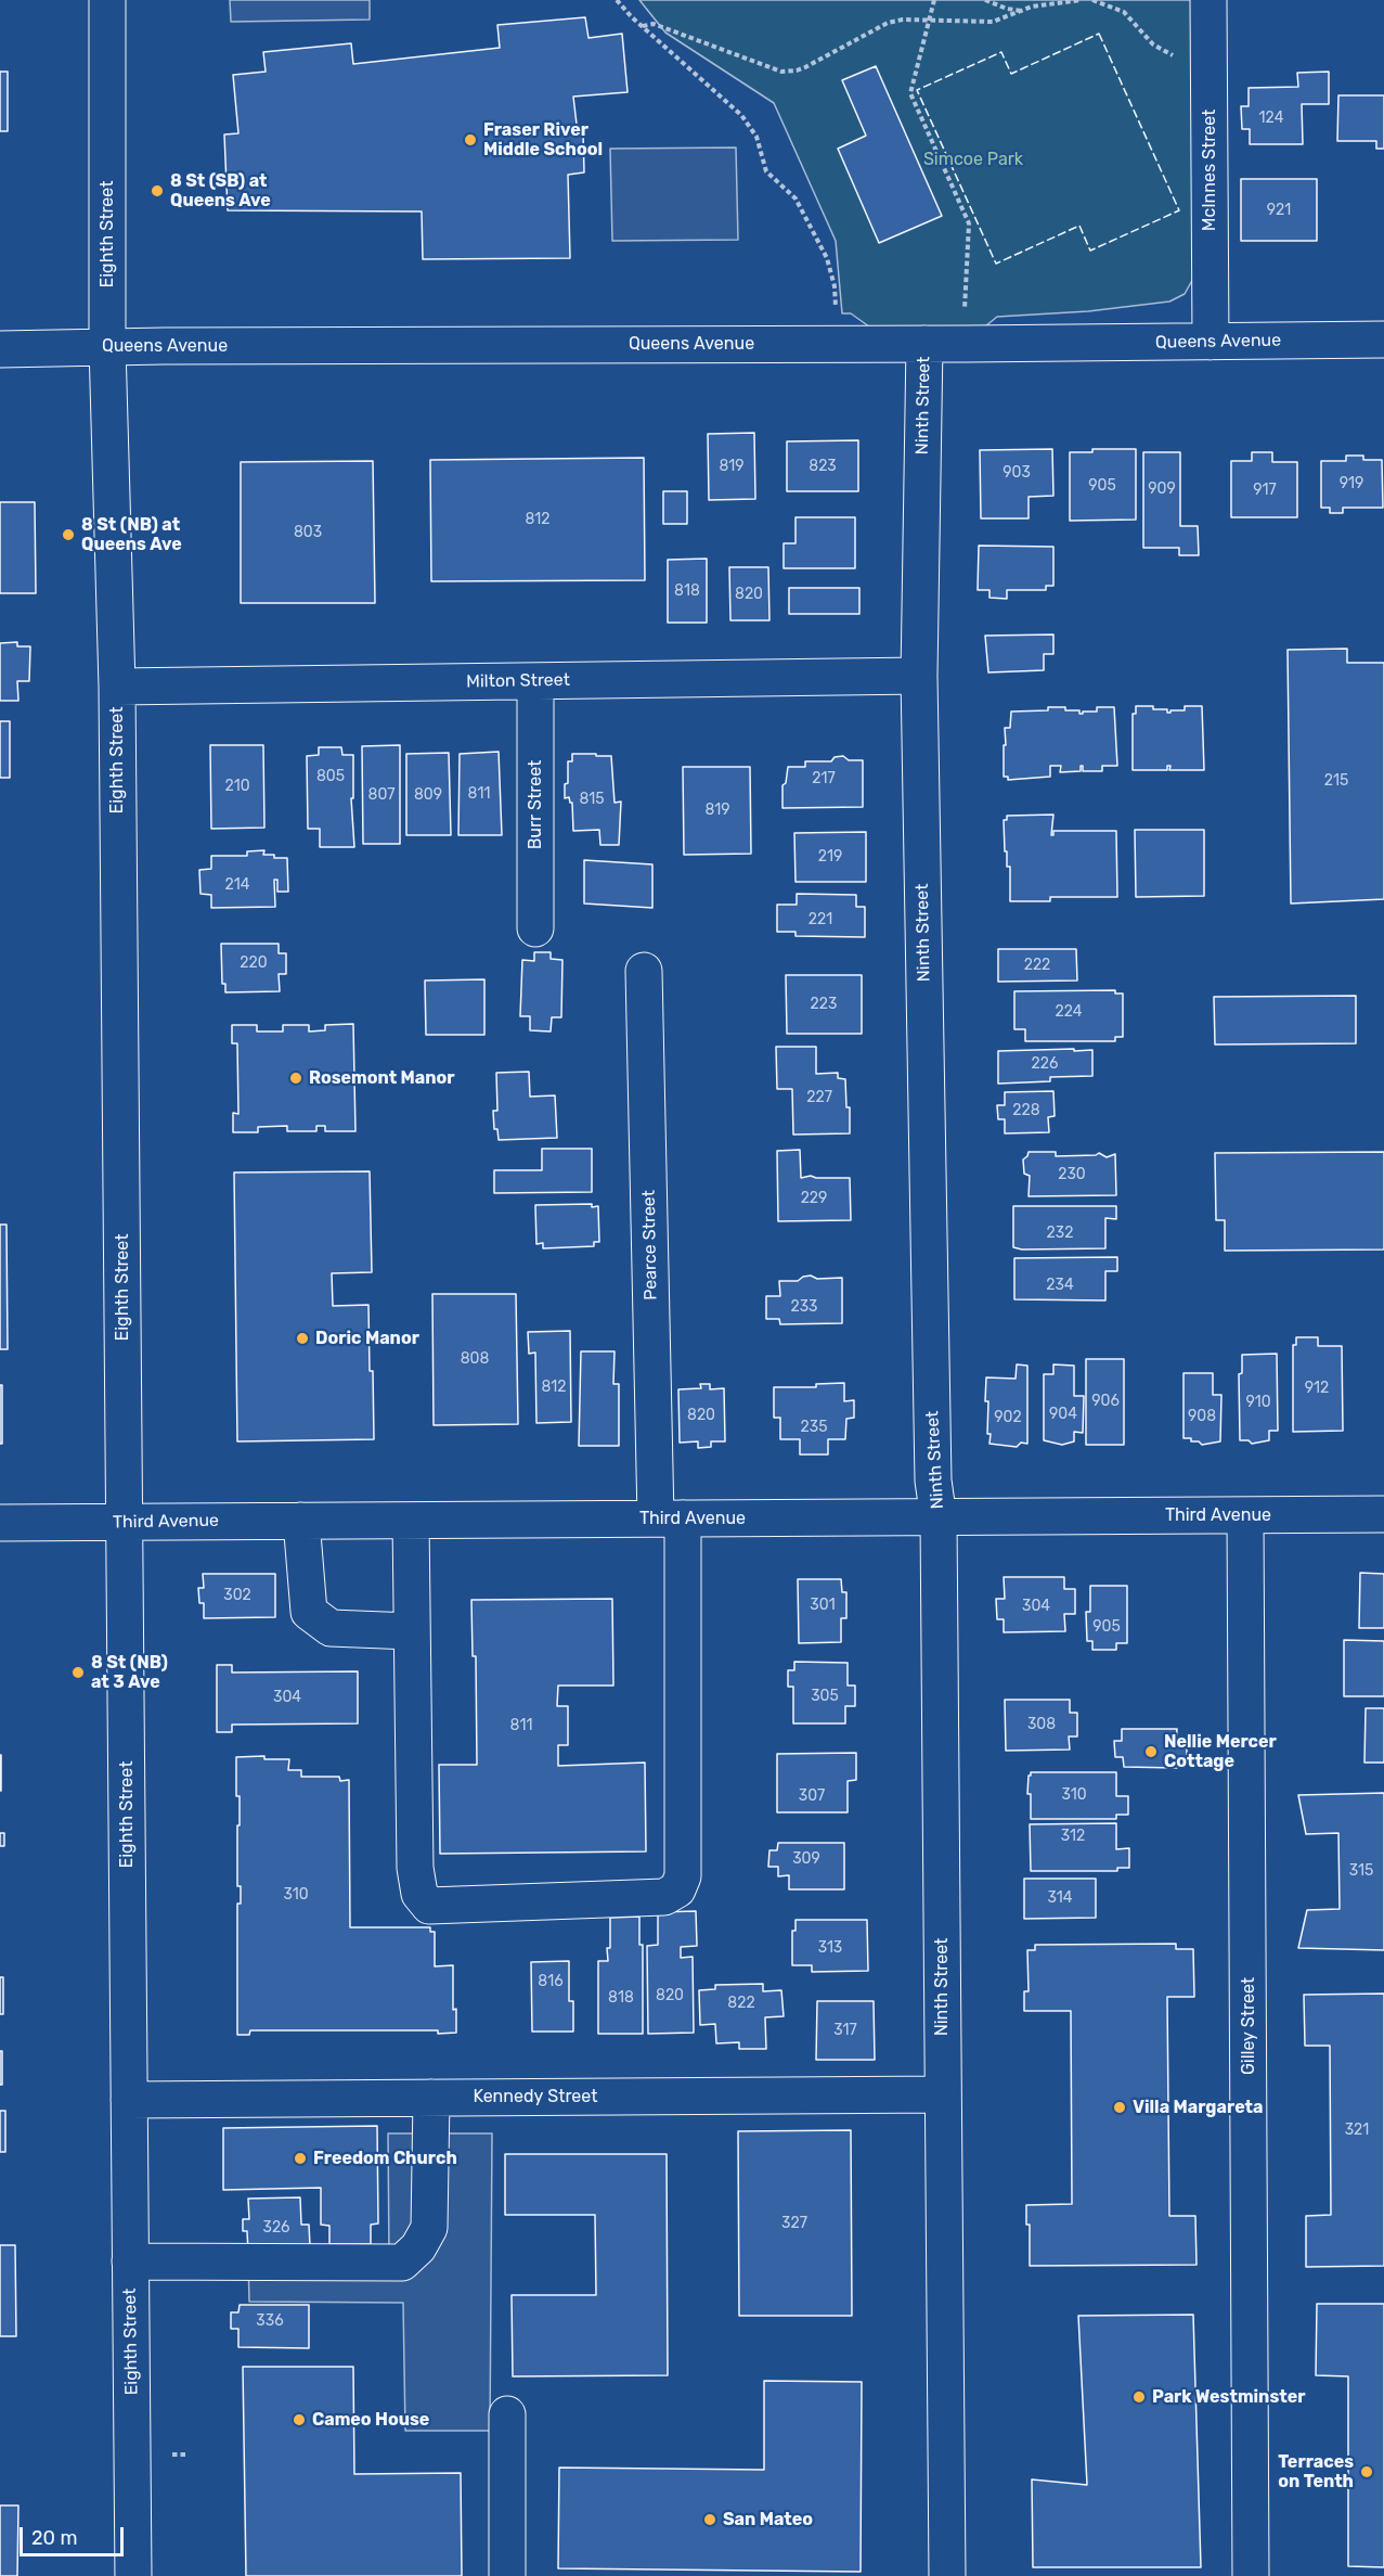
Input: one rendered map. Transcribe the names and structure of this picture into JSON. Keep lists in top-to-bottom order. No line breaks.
{"streets":{"street":["McInnes Street","Eighth Street","Queens Avenue","Ninth Street","Milton Street","Burr Street","Pearce Street","Third Avenue","Gilley Street","Kennedy Street"]},"crossings":[["McInnes Street","Queens Avenue"],["Eighth Street","Queens Avenue"],["Eighth Street","Milton Street"],["Eighth Street","Third Avenue"],["Eighth Street","Kennedy Street"],["Queens Avenue","Ninth Street"],["Ninth Street","Milton Street"],["Ninth Street","Third Avenue"],["Ninth Street","Kennedy Street"],["Milton Street","Burr Street"],["Pearce Street","Third Avenue"],["Third Avenue","Gilley Street"]],"parks":["Simcoe Park"],"places":["Fraser River Middle School","8 St (SB) at Queens Ave","8 St (NB) at Queens Ave","Rosemont Manor","Doric Manor","8 St (NB) at 3 Ave","Nellie Mercer Cottage","Villa Margareta","Freedom Church","Park Westminster","Cameo House","Terraces on Tenth","San Mateo"],"house_numbers":["124","921","819","823","903","919","905","909","917","812","803","818","820","805","217","215","210","811","807","809","815","819","219","214","221","220","222","223","224","226","227","228","230","229","232","234","233","808","812","912","906","910","904","820","908","902","235","302","301","304","905","305","304","308","811","310","307","312","309","315","310","314","313","816","820","818","822","317","321","327","326","336"],"scale_bar":"20 m"}
